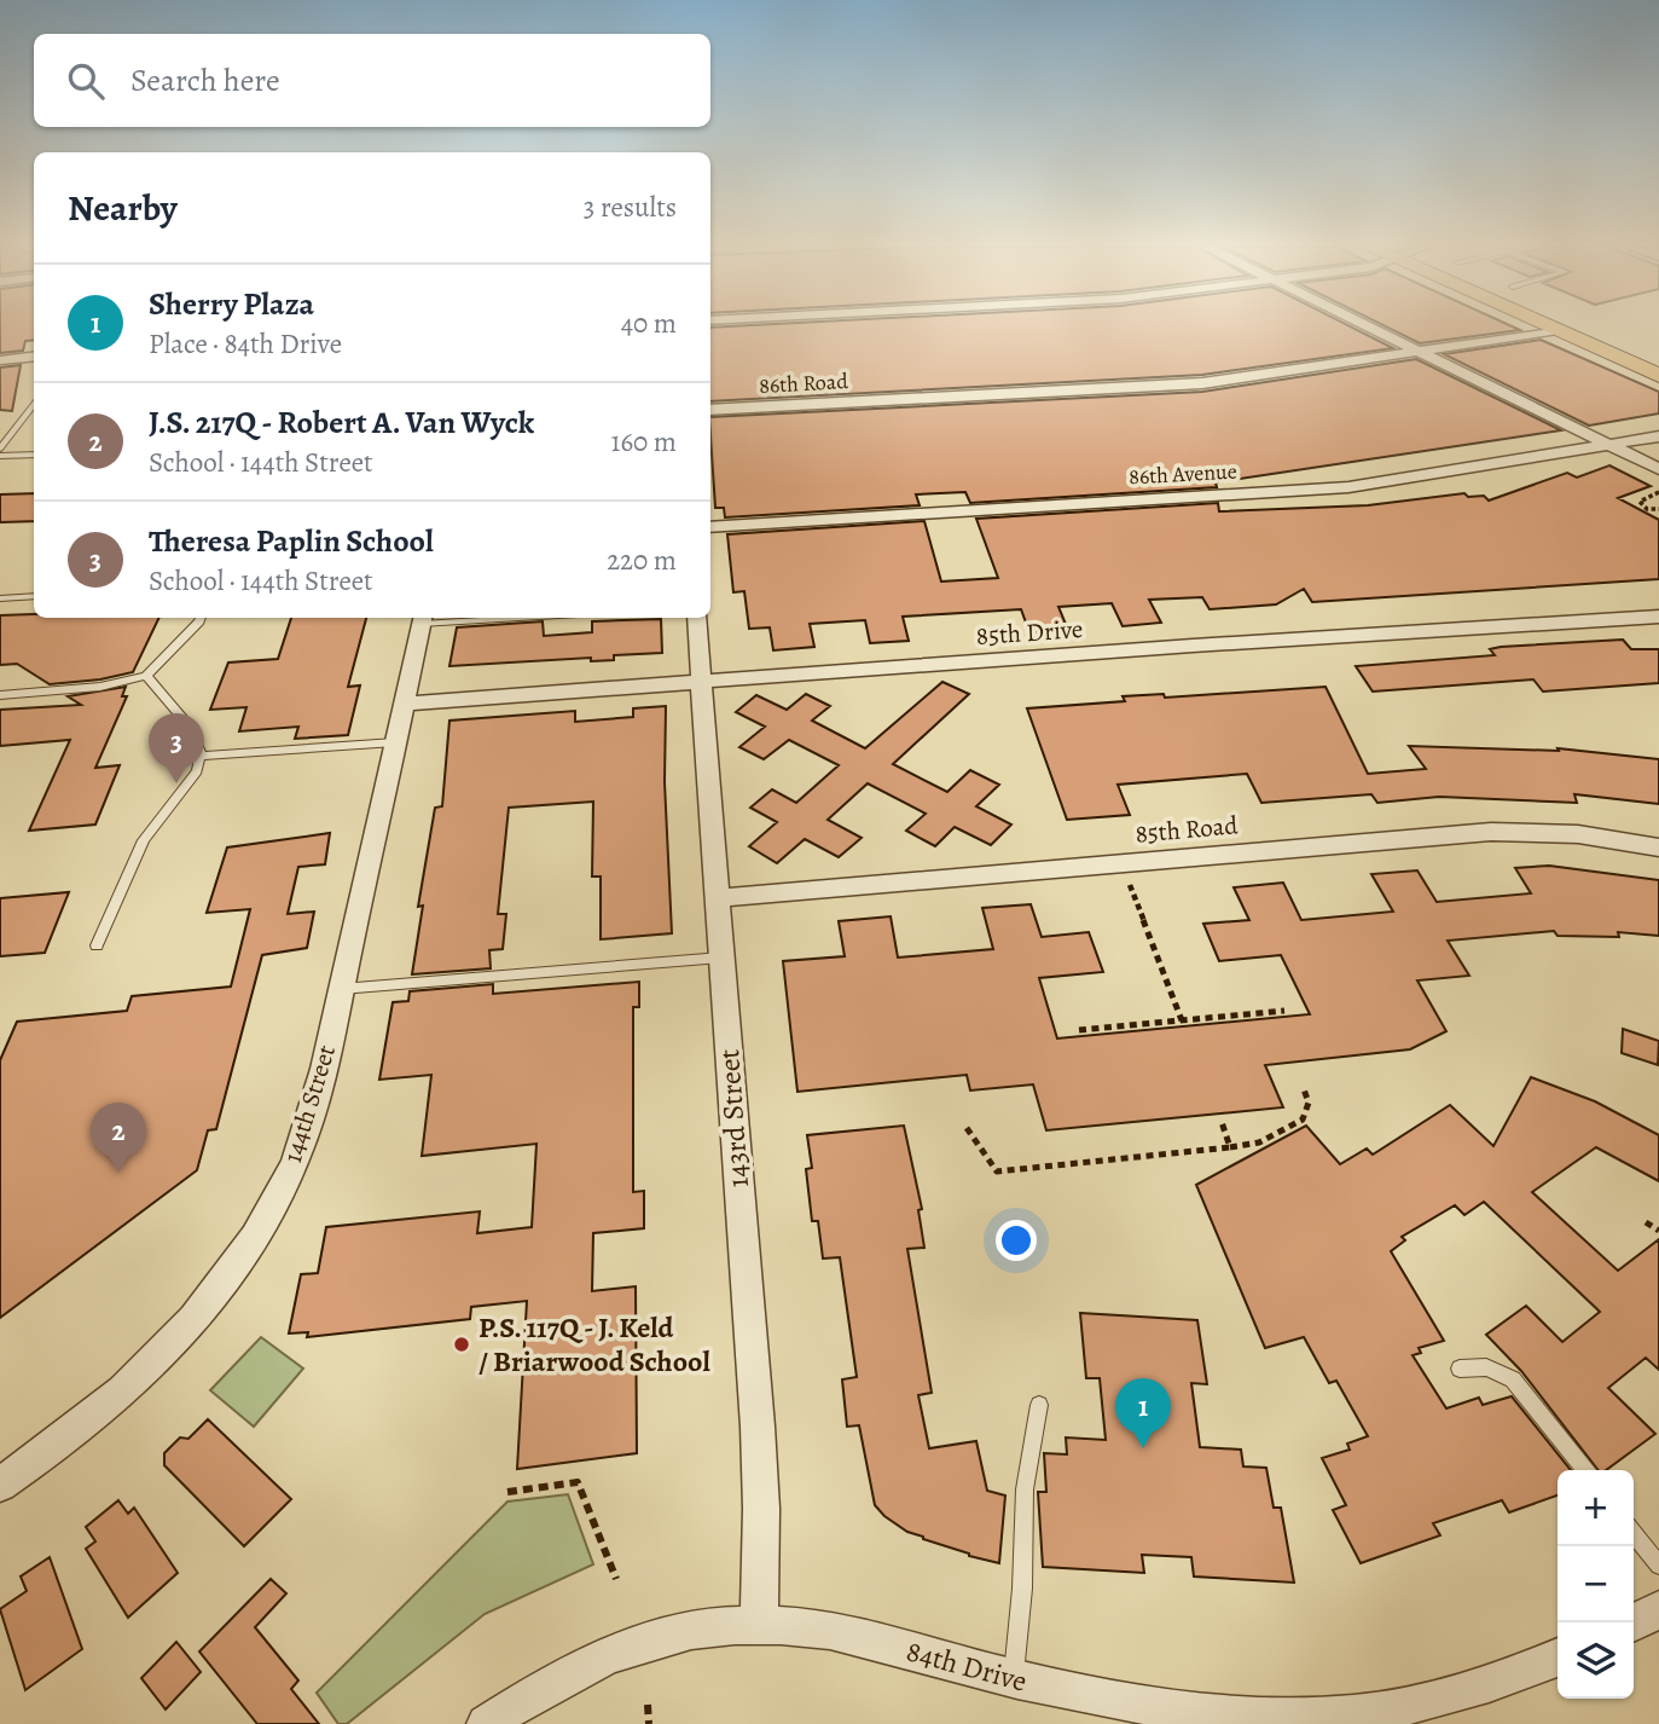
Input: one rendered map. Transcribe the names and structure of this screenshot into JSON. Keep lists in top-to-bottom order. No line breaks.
{"streets":{"street":["86th Road","86th Avenue","85th Drive","85th Road","144th Street","143rd Street","84th Drive"]},"crossings":[["85th Drive","144th Street"],["85th Drive","143rd Street"],["85th Road","143rd Street"],["143rd Street","84th Drive"]],"places":["P.S. 117Q - J. Keld / Briarwood School"],"page":{"search":"Search here","heading":["Nearby","3 results"],"list":[{"mark":"1","name":"Sherry Plaza","note":"Place · 84th Drive","value":"40 m"},{"mark":"2","name":"J.S. 217Q - Robert A. Van Wyck","note":"School · 144th Street","value":"160 m"},{"mark":"3","name":"Theresa Paplin School","note":"School · 144th Street","value":"220 m"}],"pins":["3","2","1"],"map_buttons":["+","−"]}}
